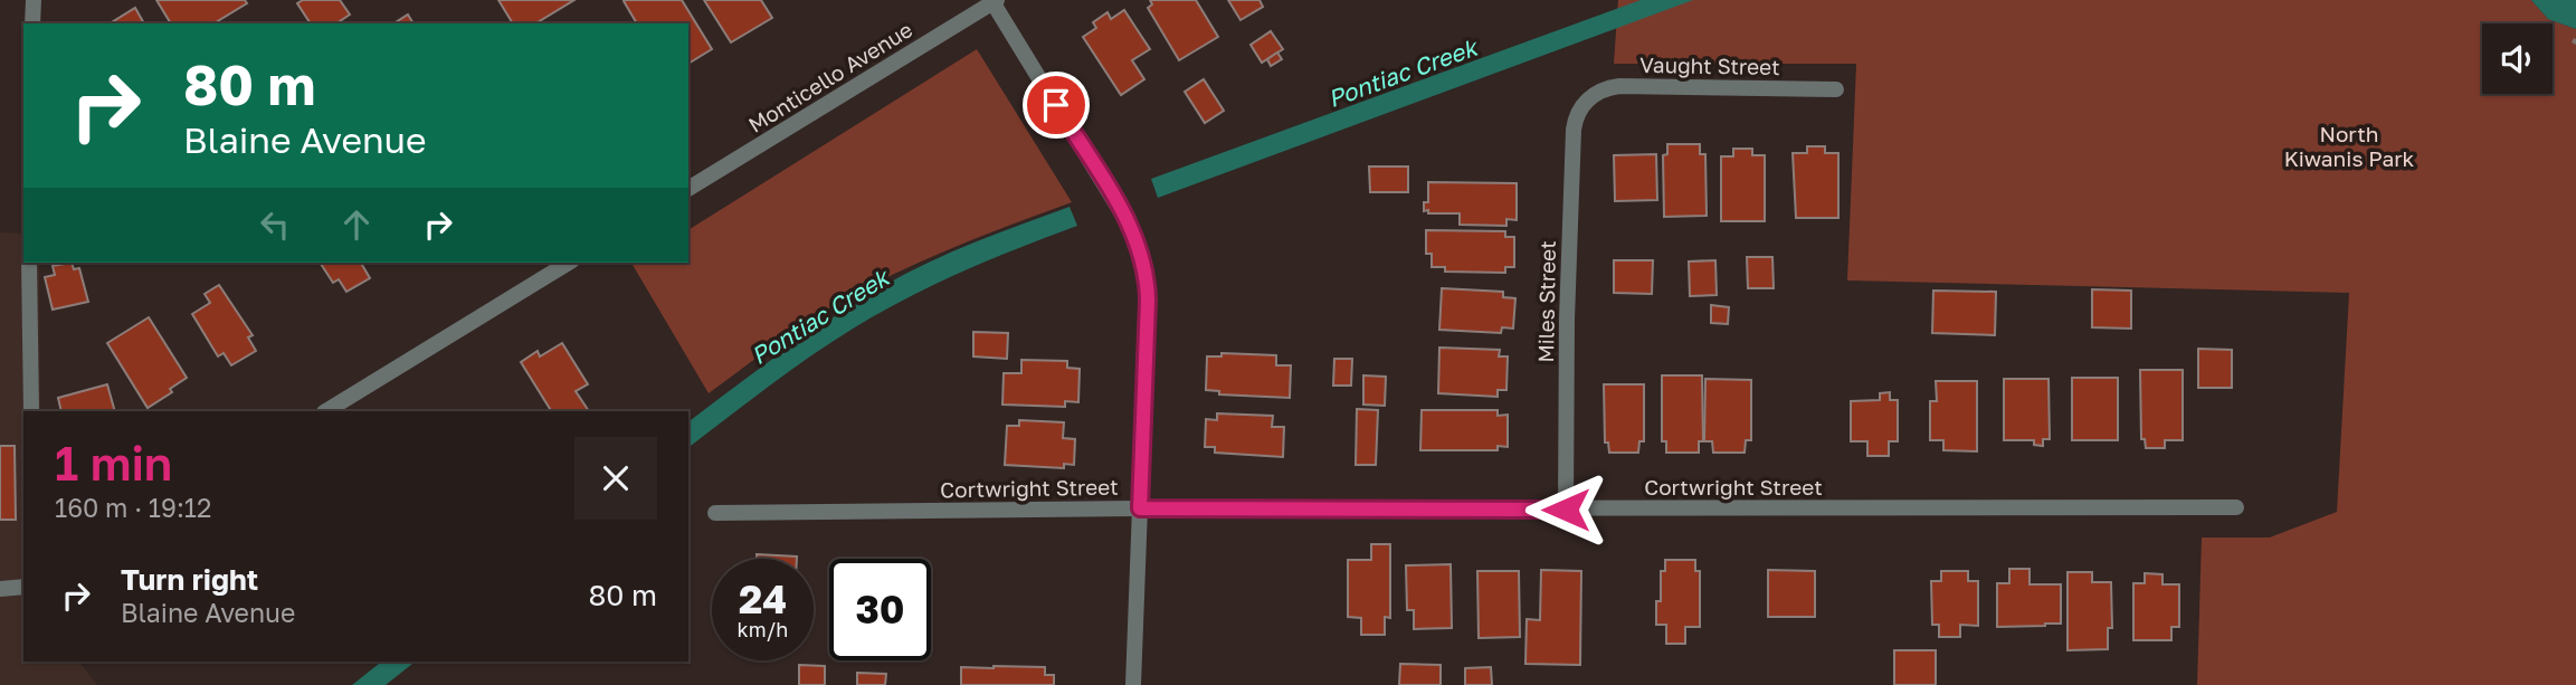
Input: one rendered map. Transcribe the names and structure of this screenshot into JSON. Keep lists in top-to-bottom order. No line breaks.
{"streets":{"street":["Vaught Street","Monticello Avenue","Miles Street","Cortwright Street"]},"crossings":[["Vaught Street","Miles Street"],["Miles Street","Cortwright Street"]],"water":["Pontiac Creek"],"parks":["North Kiwanis Park"],"page":{"turn":["80 m","Blaine Avenue"],"heading":["1 min","160 m · 19:12"],"list":[{"name":"Turn right","note":"Blaine Avenue","value":"80 m"}],"speed":"24 km/h","limit":"30"}}
